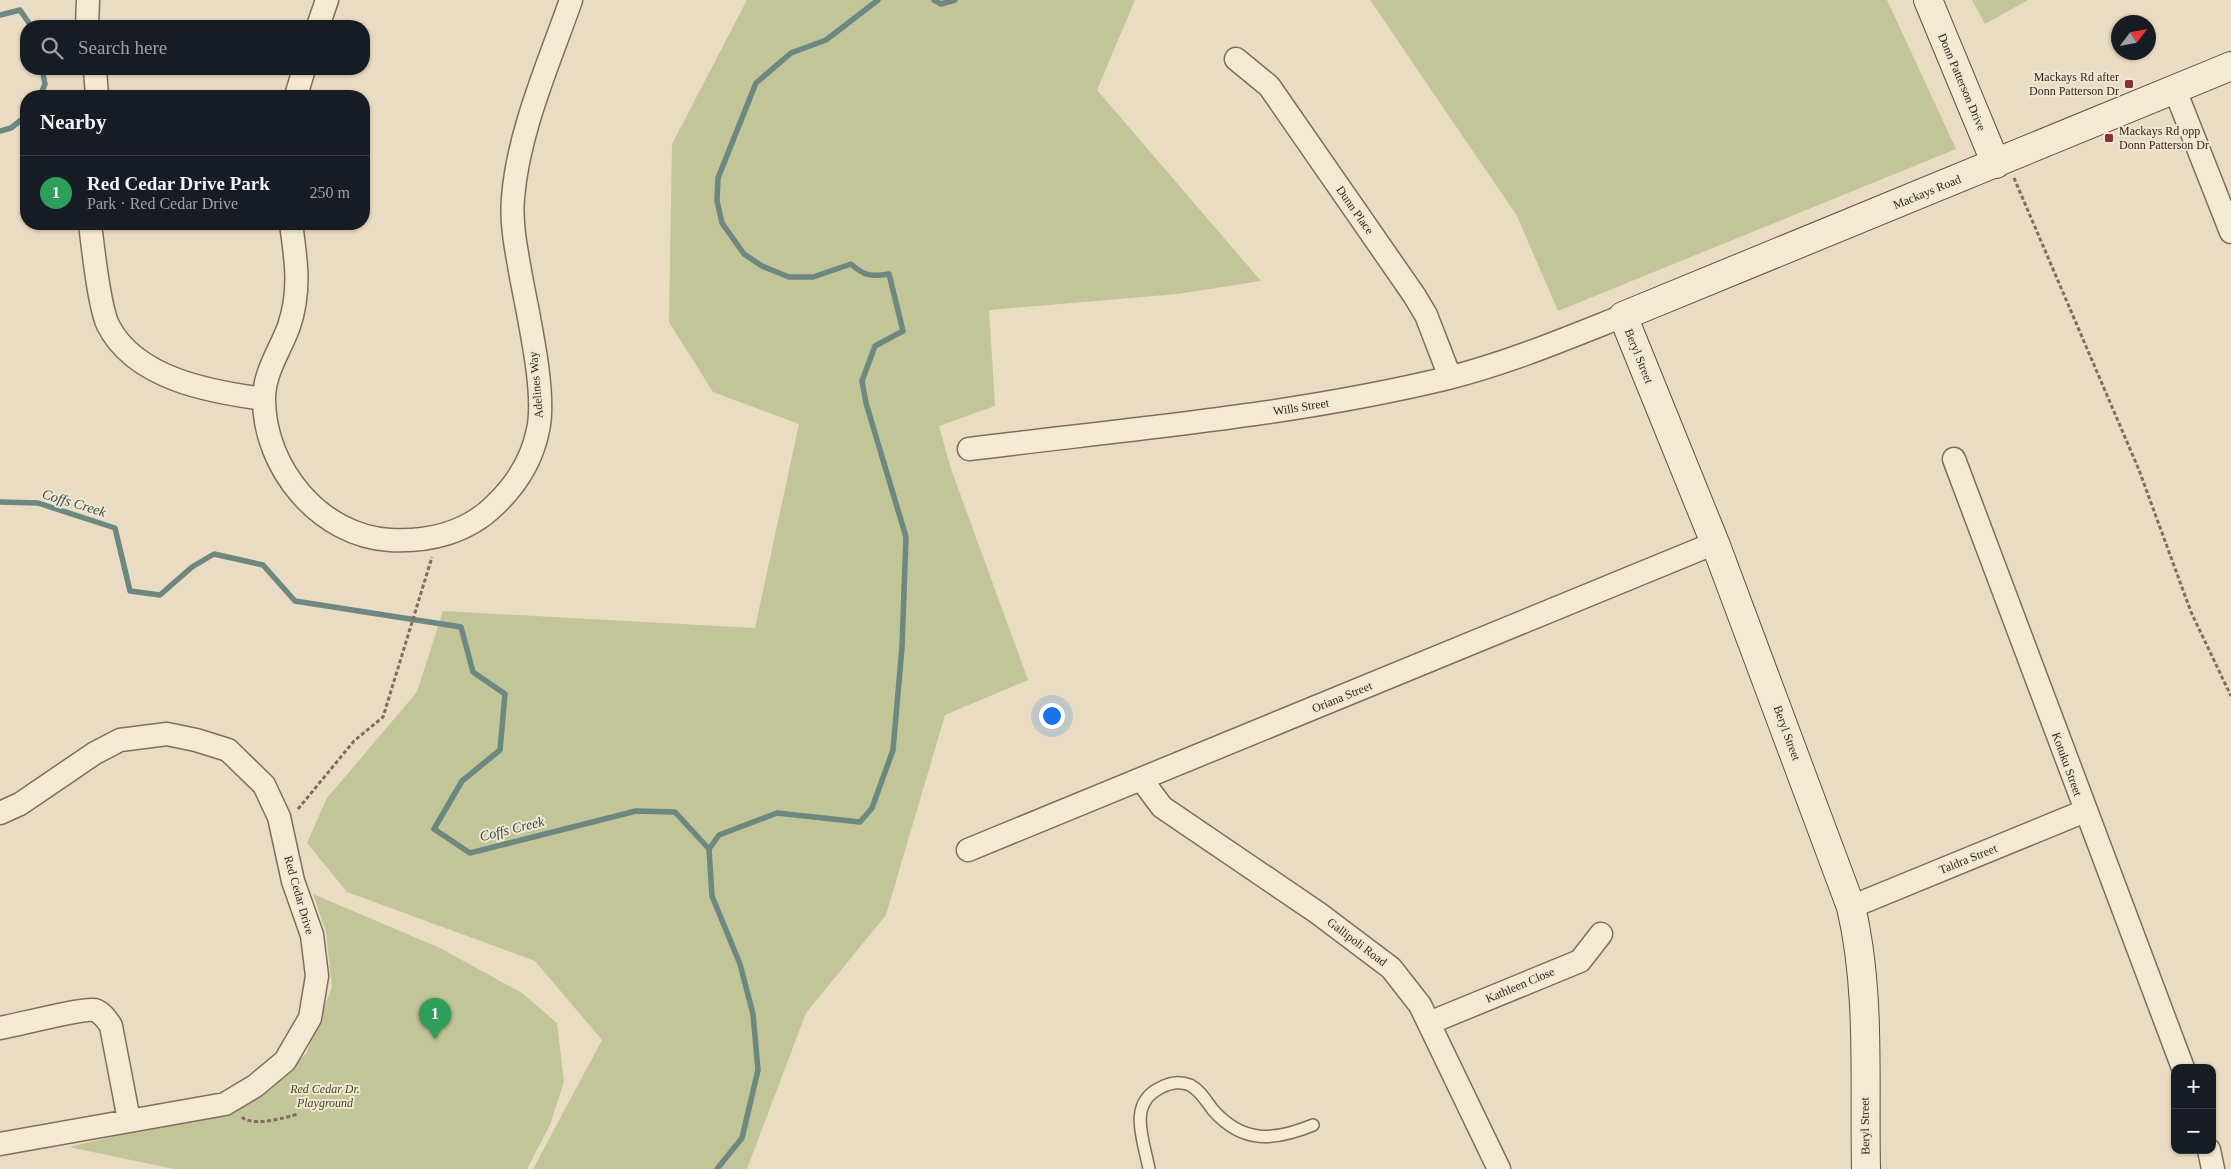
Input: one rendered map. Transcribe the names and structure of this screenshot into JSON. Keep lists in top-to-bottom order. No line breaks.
{"streets":{"main road":["Donn Patterson Drive","Mackays Road","Beryl Street"],"street":["Dunn Place","Adelines Way","Wills Street","Oriana Street","Kotuku Street","Taldra Street","Red Cedar Drive","Gallipoli Road","Kathleen Close"]},"crossings":[["Donn Patterson Drive","Mackays Road"],["Mackays Road","Beryl Street"],["Mackays Road","Wills Street"],["Dunn Place","Wills Street"],["Beryl Street","Wills Street"],["Beryl Street","Oriana Street"],["Beryl Street","Taldra Street"],["Oriana Street","Gallipoli Road"],["Kotuku Street","Taldra Street"],["Gallipoli Road","Kathleen Close"]],"water":["Coffs Creek"],"parks":["Red Cedar Dr. Playground"],"places":{"transit":["Mackays Rd after Donn Patterson Dr","Mackays Rd opp Donn Patterson Dr"]},"north":"top right","page":{"search":"Search here","heading":"Nearby","list":[{"mark":"1","name":"Red Cedar Drive Park","note":"Park · Red Cedar Drive","value":"250 m"}],"pins":"1","map_buttons":["+","−"]}}
